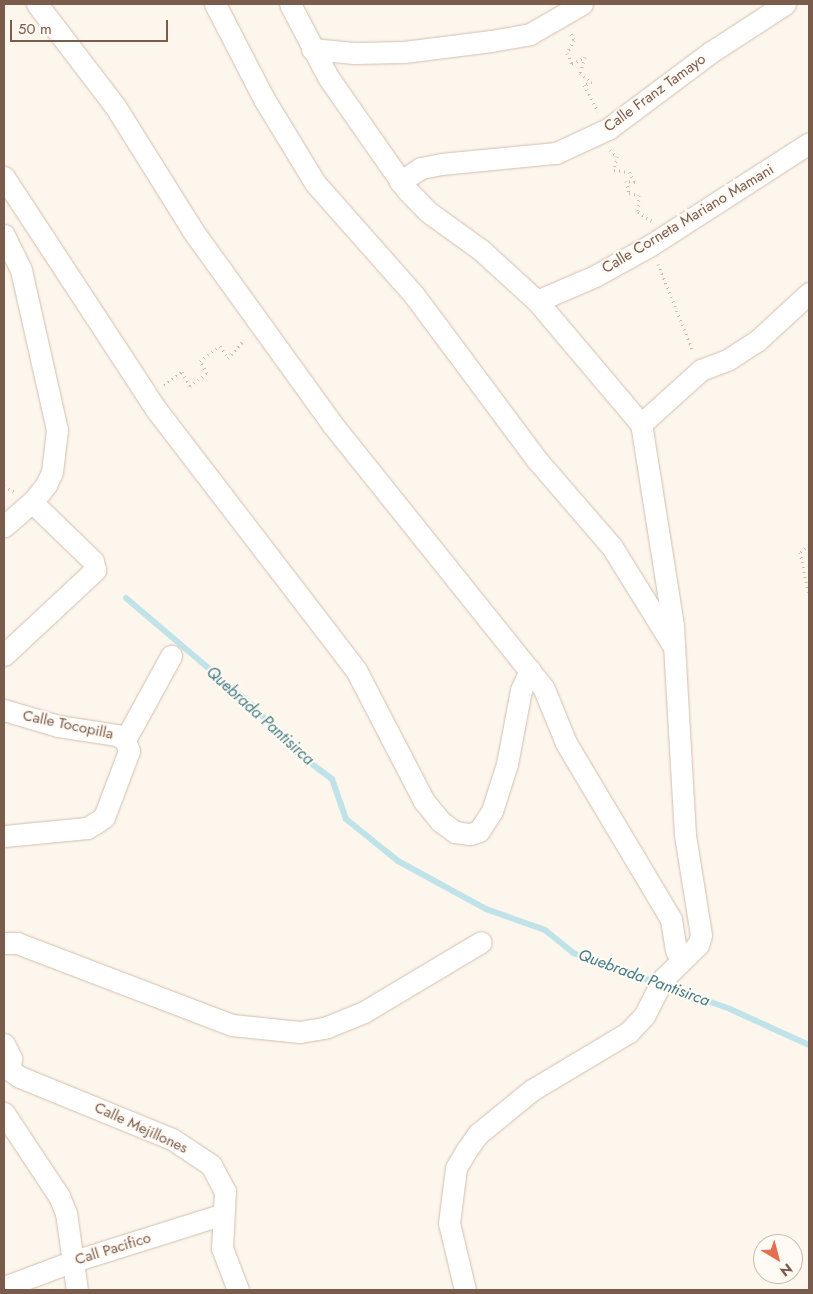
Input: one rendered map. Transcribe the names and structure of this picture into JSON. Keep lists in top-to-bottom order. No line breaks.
{"streets":{"street":["Calle Franz Tamayo","Calle Corneta Mariano Mamani","Calle Tocopilla","Calle Mejillones","Call Pacifico"]},"crossings":[["Calle Mejillones","Call Pacifico"]],"water":["Quebrada Pantisirca"],"scale_bar":"50 m","north":"bottom right"}
